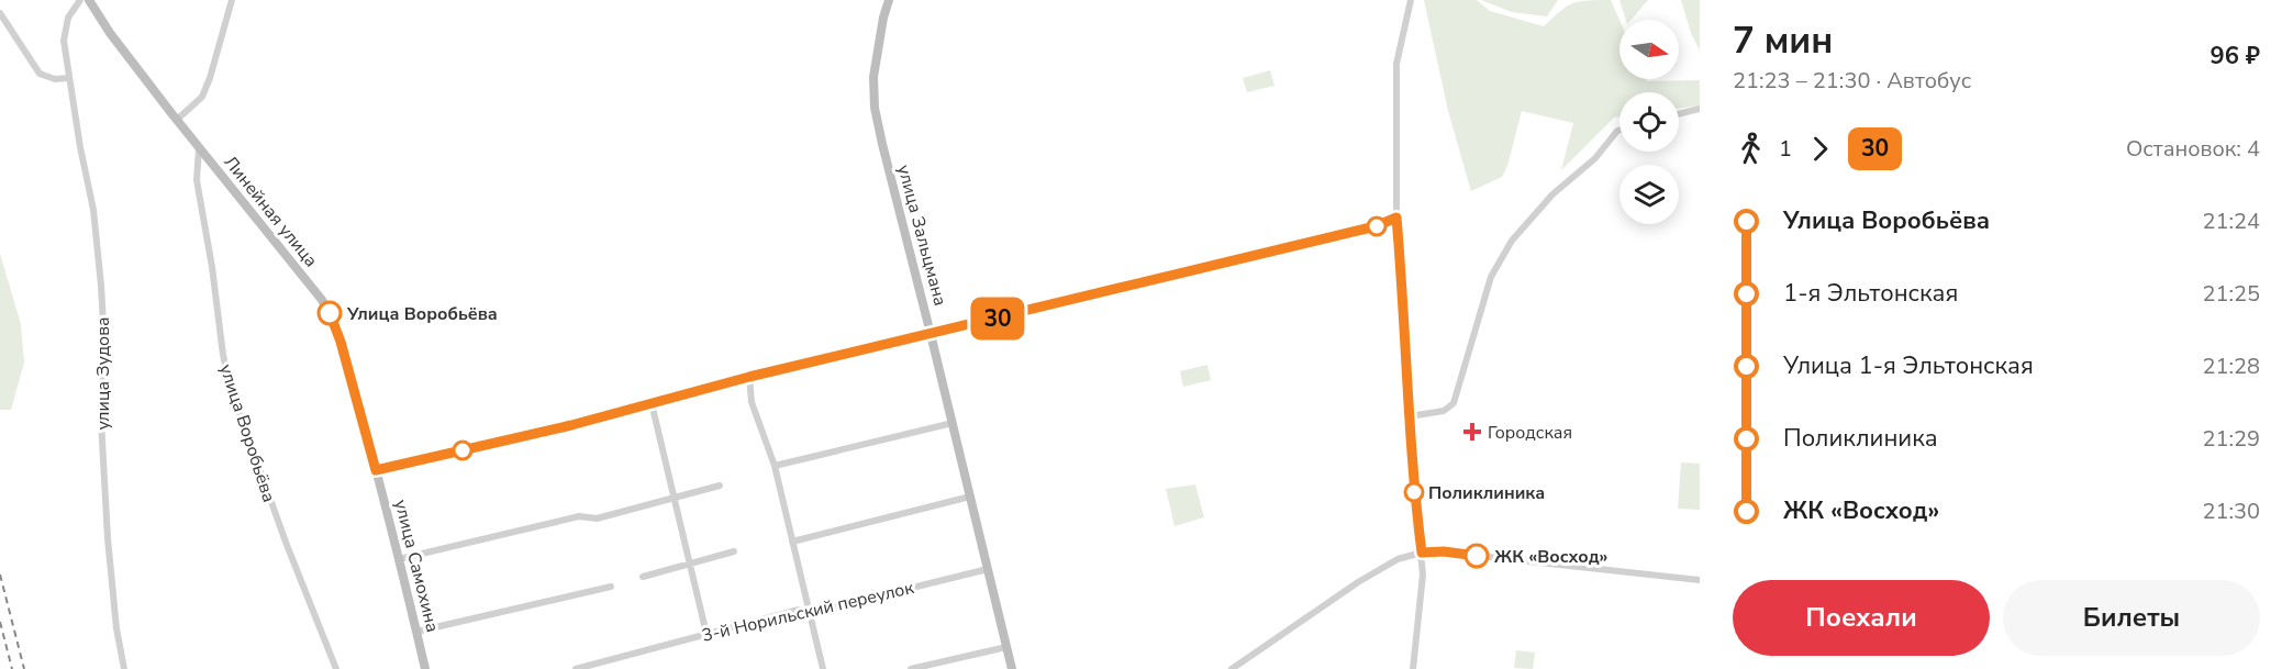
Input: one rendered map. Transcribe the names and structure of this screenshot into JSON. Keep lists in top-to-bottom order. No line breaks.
{"streets":{"street":["Линейная улица","улица Зальцмана","улица Зудова","улица Воробьёва","улица Самохина","3-й Норильский переулок"]},"crossings":[["Линейная улица","улица Воробьёва"],["Линейная улица","улица Самохина"],["улица Зальцмана","3-й Норильский переулок"]],"places":{"other":["Улица Воробьёва","Поликлиника","ЖК «Восход»"],"health":["Городская"]},"lines":["bus line 30"],"north":"right","page":{"on_map":"30","heading":["7 мин","21:23 – 21:30 · Автобус","96 ₽"],"legs":["1","30","Остановок: 4"],"list":[{"name":"Улица Воробьёва","value":"21:24"},{"name":"1-я Эльтонская","value":"21:25"},{"name":"Улица 1-я Эльтонская","value":"21:28"},{"name":"Поликлиника","value":"21:29"},{"name":"ЖК «Восход»","value":"21:30"}],"buttons":["Поехали","Билеты"]}}
